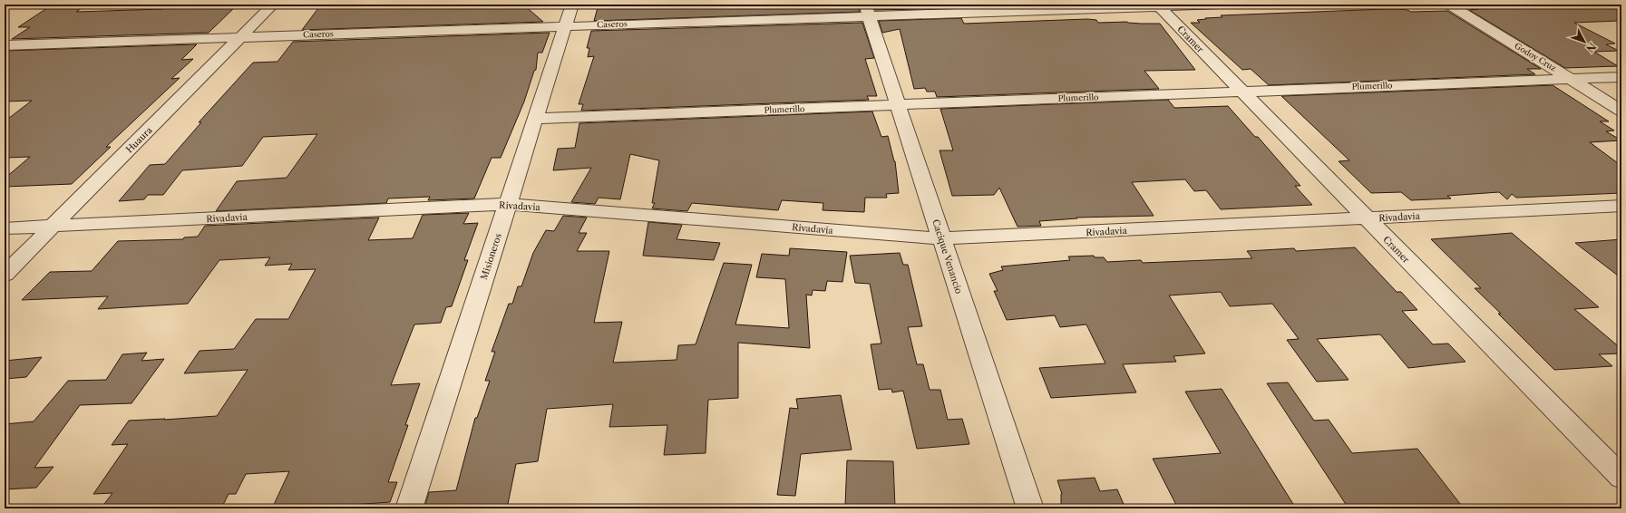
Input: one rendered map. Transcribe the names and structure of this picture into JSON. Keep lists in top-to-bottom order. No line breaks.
{"streets":{"street":["Caseros","Cramer","Godoy Cruz","Plumerillo","Huaura","Rivadavia","Misioneros","Cacique Venancio"]},"crossings":[["Caseros","Cramer"],["Caseros","Huaura"],["Caseros","Misioneros"],["Caseros","Cacique Venancio"],["Cramer","Plumerillo"],["Cramer","Rivadavia"],["Godoy Cruz","Plumerillo"],["Plumerillo","Misioneros"],["Plumerillo","Cacique Venancio"],["Huaura","Rivadavia"],["Rivadavia","Misioneros"],["Rivadavia","Cacique Venancio"]],"north":"bottom right"}
